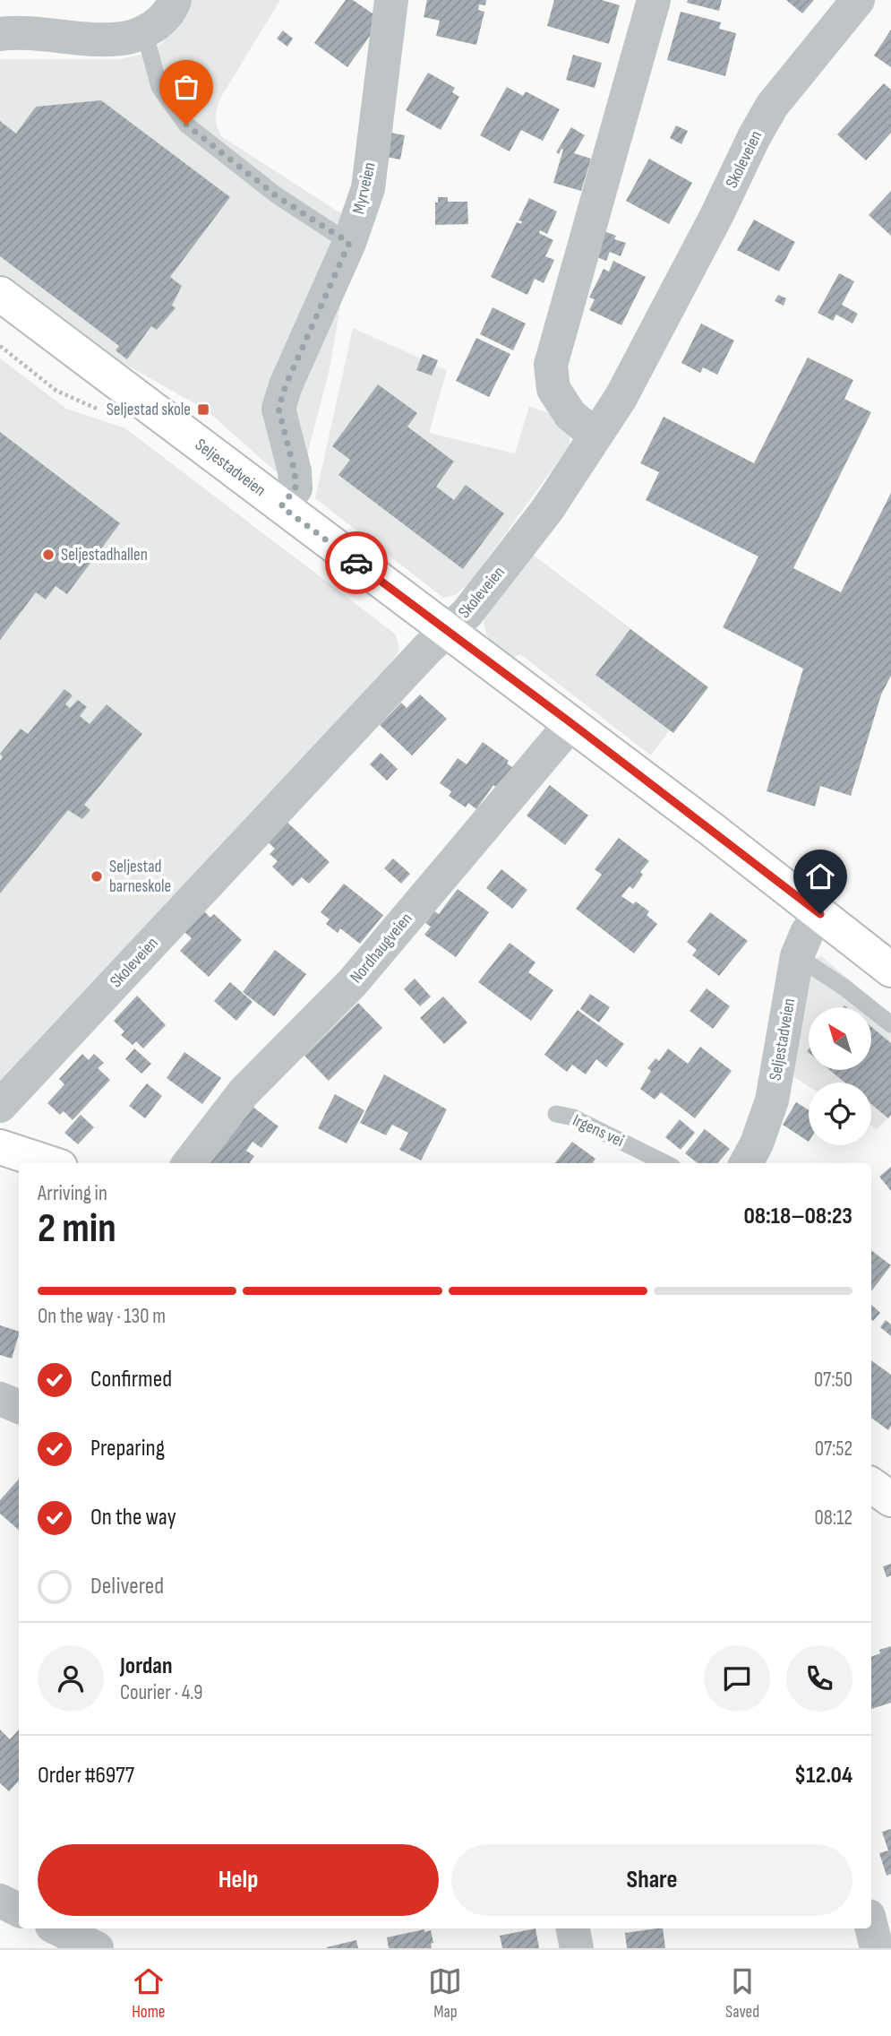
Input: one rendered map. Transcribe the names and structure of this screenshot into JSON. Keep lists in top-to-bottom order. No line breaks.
{"streets":{"street":["Skoleveien","Myrveien","Seljestadveien","Nordhaugveien"],"lane":["Irgens vei"]},"crossings":[["Skoleveien","Seljestadveien"],["Myrveien","Seljestadveien"],["Seljestadveien","Nordhaugveien"]],"places":{"transit":["Seljestad skole"],"other":["Seljestadhallen","Seljestad barneskole"]},"north":"top left","page":{"heading":["2 min","Arriving in","08:18–08:23"],"panel":["Jordan","Courier · 4.9","Order #6977","$12.04"],"bar":"On the way · 130 m","list":[["Confirmed","07:50"],["Preparing","07:52"],["On the way","08:12"],"Delivered"],"buttons":["Help","Share"],"tabs":["Home","Map","Saved"]}}
